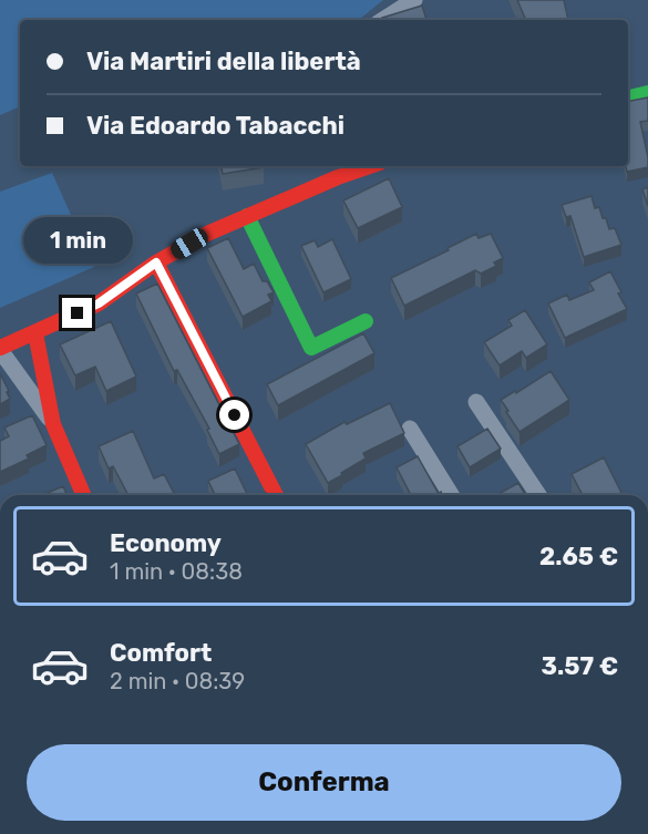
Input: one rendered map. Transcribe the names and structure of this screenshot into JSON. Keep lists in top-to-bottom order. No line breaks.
{"page":{"banner":["Via Martiri della libertà","Via Edoardo Tabacchi"],"bubble":"1 min","list":[{"name":"Economy","note":"1 min · 08:38","value":"2.65 €"},{"name":"Comfort","note":"2 min · 08:39","value":"3.57 €"}],"buttons":"Conferma"}}
